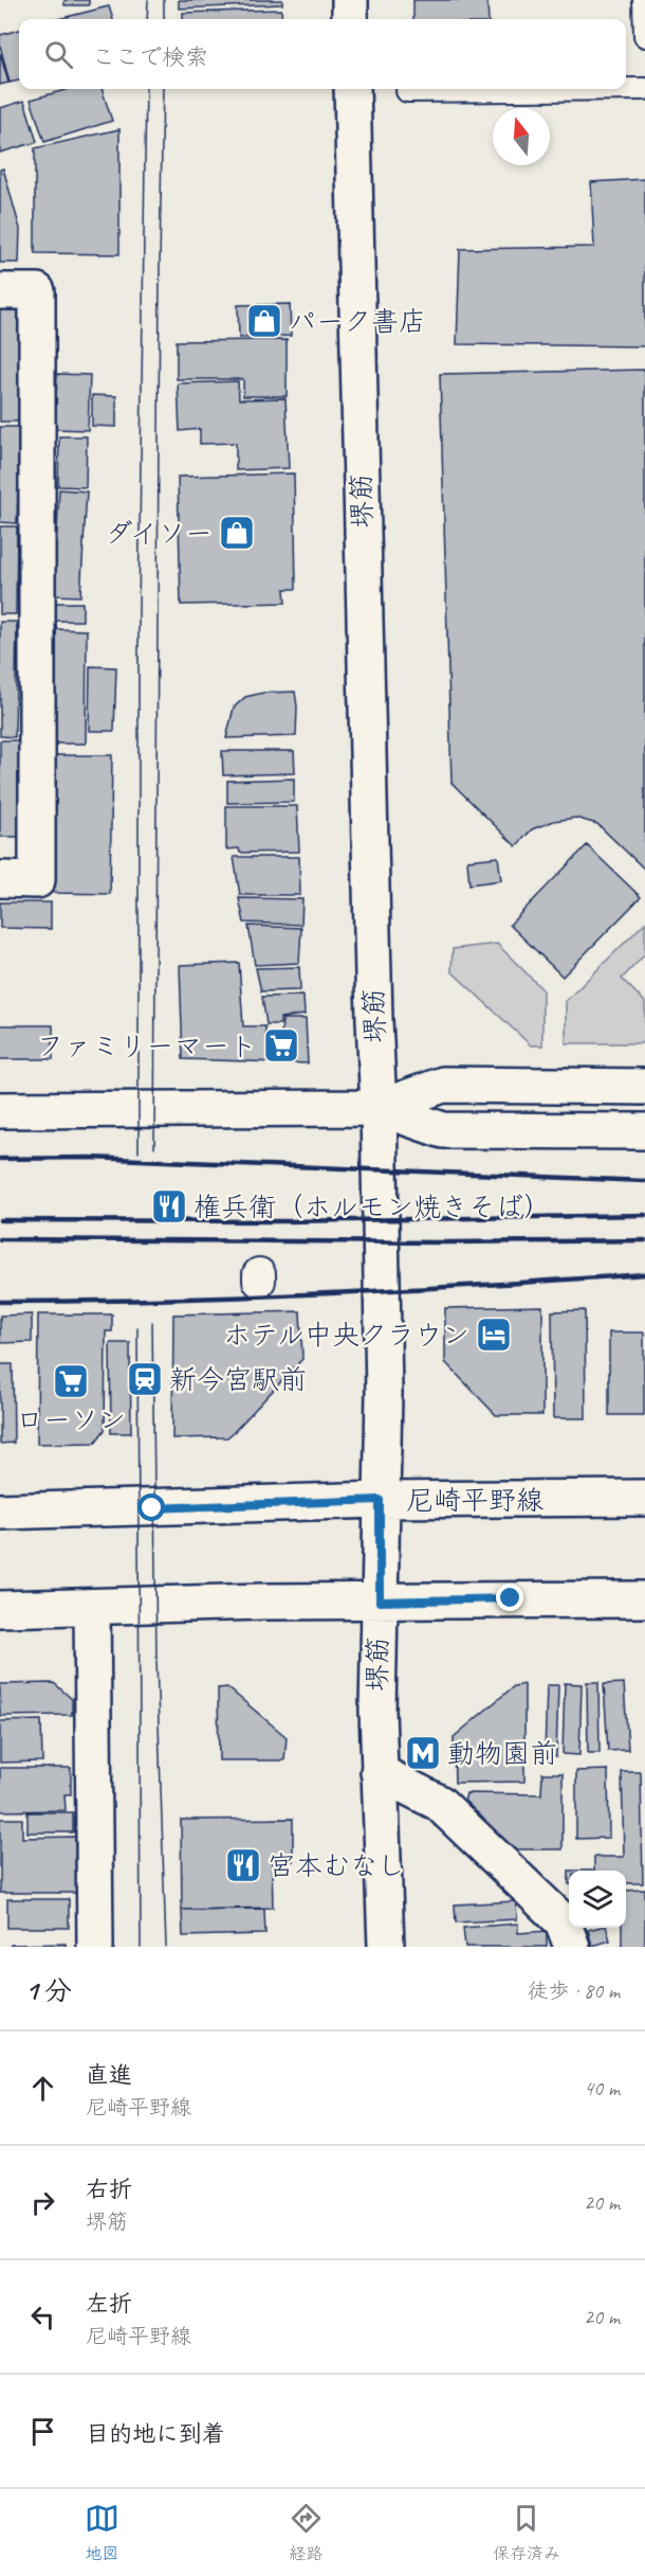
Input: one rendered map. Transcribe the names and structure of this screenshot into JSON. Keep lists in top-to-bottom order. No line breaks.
{"streets":{"street":["堺筋","尼崎平野線"]},"crossings":[["堺筋","尼崎平野線"]],"places":{"shop":["パーク書店","ダイソー"],"supermarket":["ファミリーマート","ローソン"],"restaurant":["権兵衛（ホルモン焼きそば）","宮本むなし"],"hotel":["ホテル中央クラウン"],"station":["新今宮駅前"],"metro station":["動物園前"]},"north":"top","page":{"search":"ここで検索","heading":["1 分","徒歩 · 80 m"],"list":[["直進","尼崎平野線","40 m"],["右折","堺筋","20 m"],["左折","尼崎平野線","20 m"],"目的地に到着"],"nav":["地図","経路","保存済み"]}}
